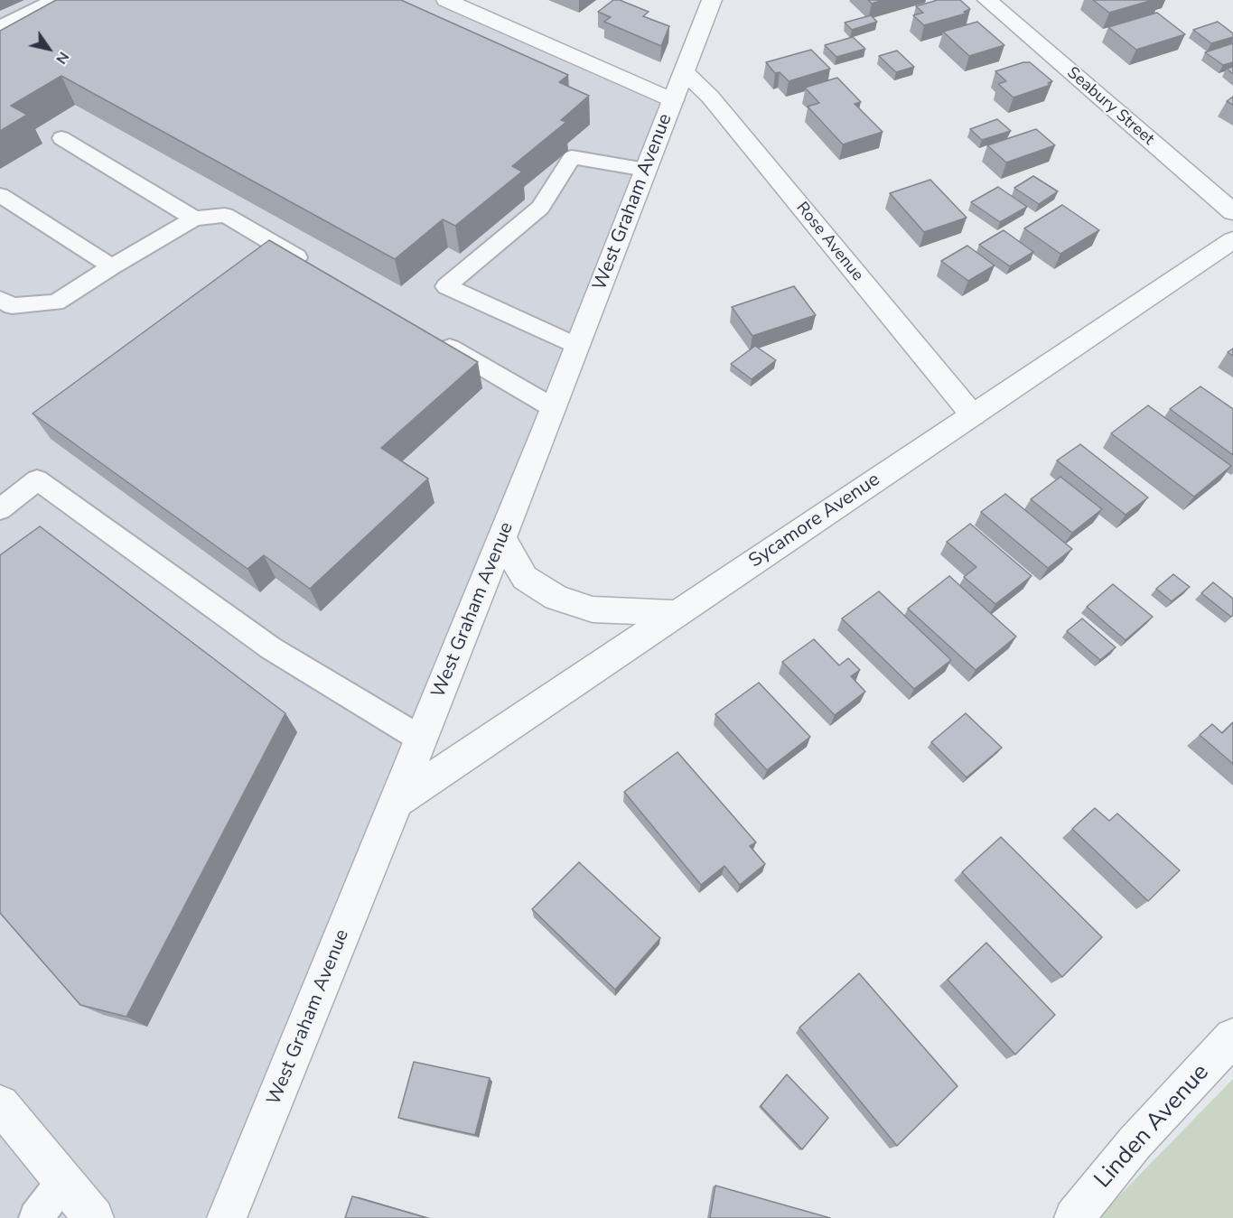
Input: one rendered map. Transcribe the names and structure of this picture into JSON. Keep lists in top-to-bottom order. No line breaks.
{"streets":{"street":["Seabury Street","West Graham Avenue","Rose Avenue","Sycamore Avenue","Linden Avenue"]},"crossings":[["West Graham Avenue","Rose Avenue"],["West Graham Avenue","Sycamore Avenue"],["Rose Avenue","Sycamore Avenue"]],"north":"bottom right"}
